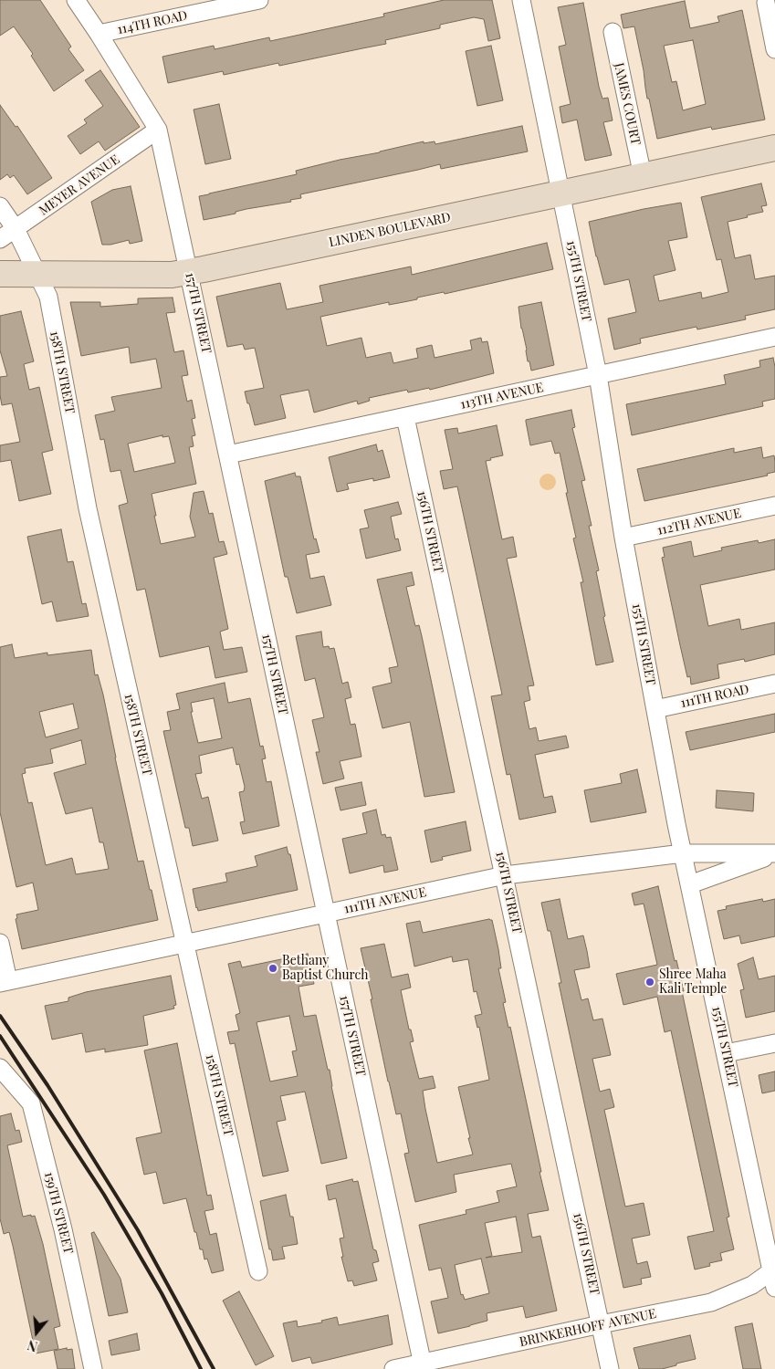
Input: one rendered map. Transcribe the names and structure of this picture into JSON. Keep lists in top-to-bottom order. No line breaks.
{"streets":{"main road":["LINDEN BOULEVARD"],"street":["114TH ROAD","JAMES COURT","MEYER AVENUE","155TH STREET","157TH STREET","158TH STREET","113TH AVENUE","112TH AVENUE","156TH STREET","111TH ROAD","111TH AVENUE","159TH STREET","BRINKERHOFF AVENUE"]},"crossings":[["114TH ROAD","157TH STREET"],["JAMES COURT","LINDEN BOULEVARD"],["MEYER AVENUE","157TH STREET"],["MEYER AVENUE","158TH STREET"],["LINDEN BOULEVARD","155TH STREET"],["LINDEN BOULEVARD","157TH STREET"],["LINDEN BOULEVARD","158TH STREET"],["155TH STREET","113TH AVENUE"],["155TH STREET","112TH AVENUE"],["155TH STREET","111TH ROAD"],["155TH STREET","111TH AVENUE"],["155TH STREET","BRINKERHOFF AVENUE"],["157TH STREET","113TH AVENUE"],["157TH STREET","111TH AVENUE"],["157TH STREET","BRINKERHOFF AVENUE"],["158TH STREET","111TH AVENUE"],["113TH AVENUE","156TH STREET"],["156TH STREET","111TH AVENUE"],["156TH STREET","BRINKERHOFF AVENUE"]],"places":["Bethany Baptist Church","Shree Maha Kali Temple"],"north":"bottom"}
